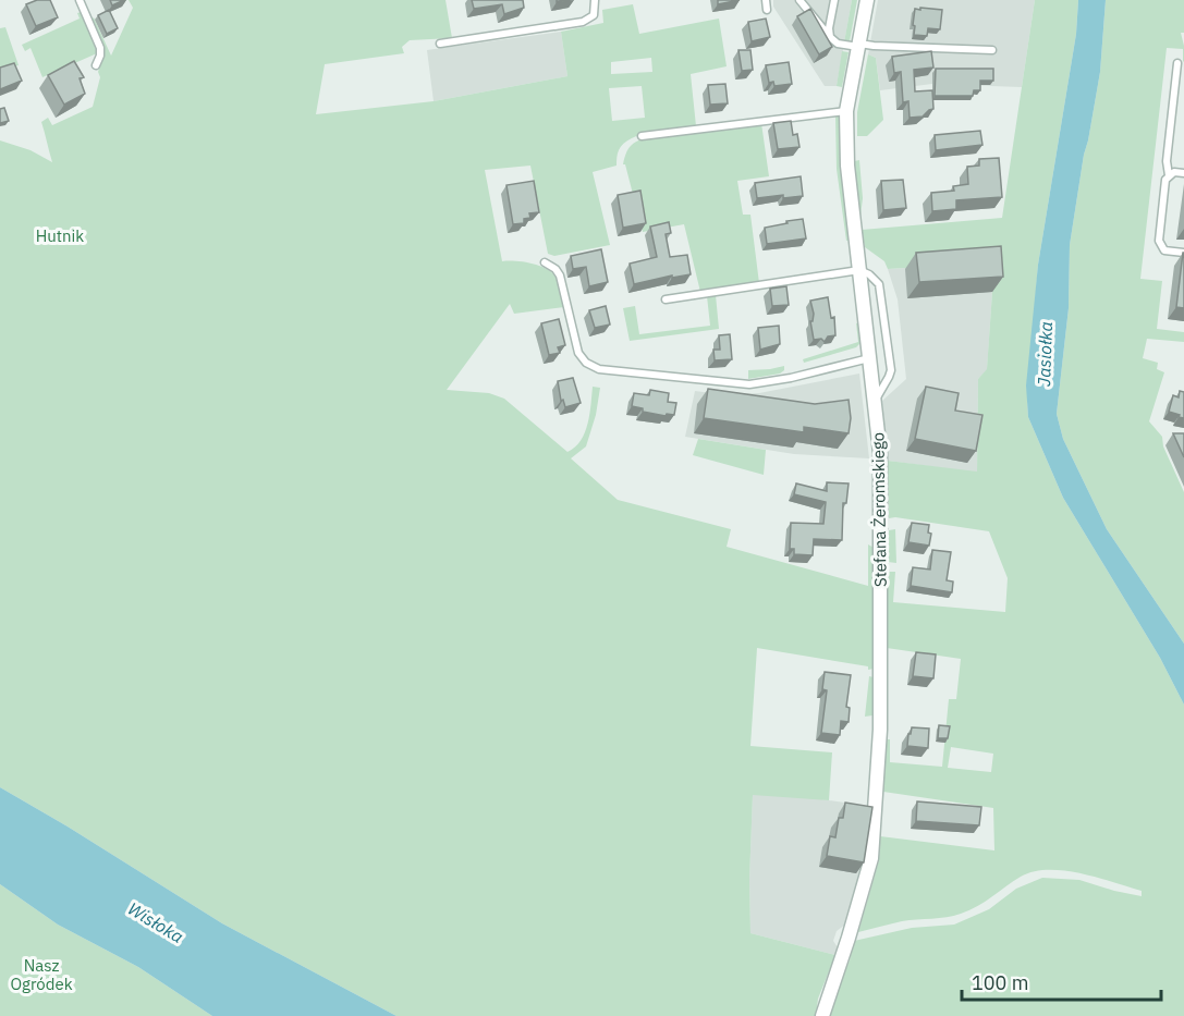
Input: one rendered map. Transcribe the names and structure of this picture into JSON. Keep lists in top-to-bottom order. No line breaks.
{"streets":{"street":["Stefana Żeromskiego"]},"water":["Jasiołka","Wisłoka"],"parks":["Hutnik","Nasz Ogródek"],"scale_bar":"100 m"}
